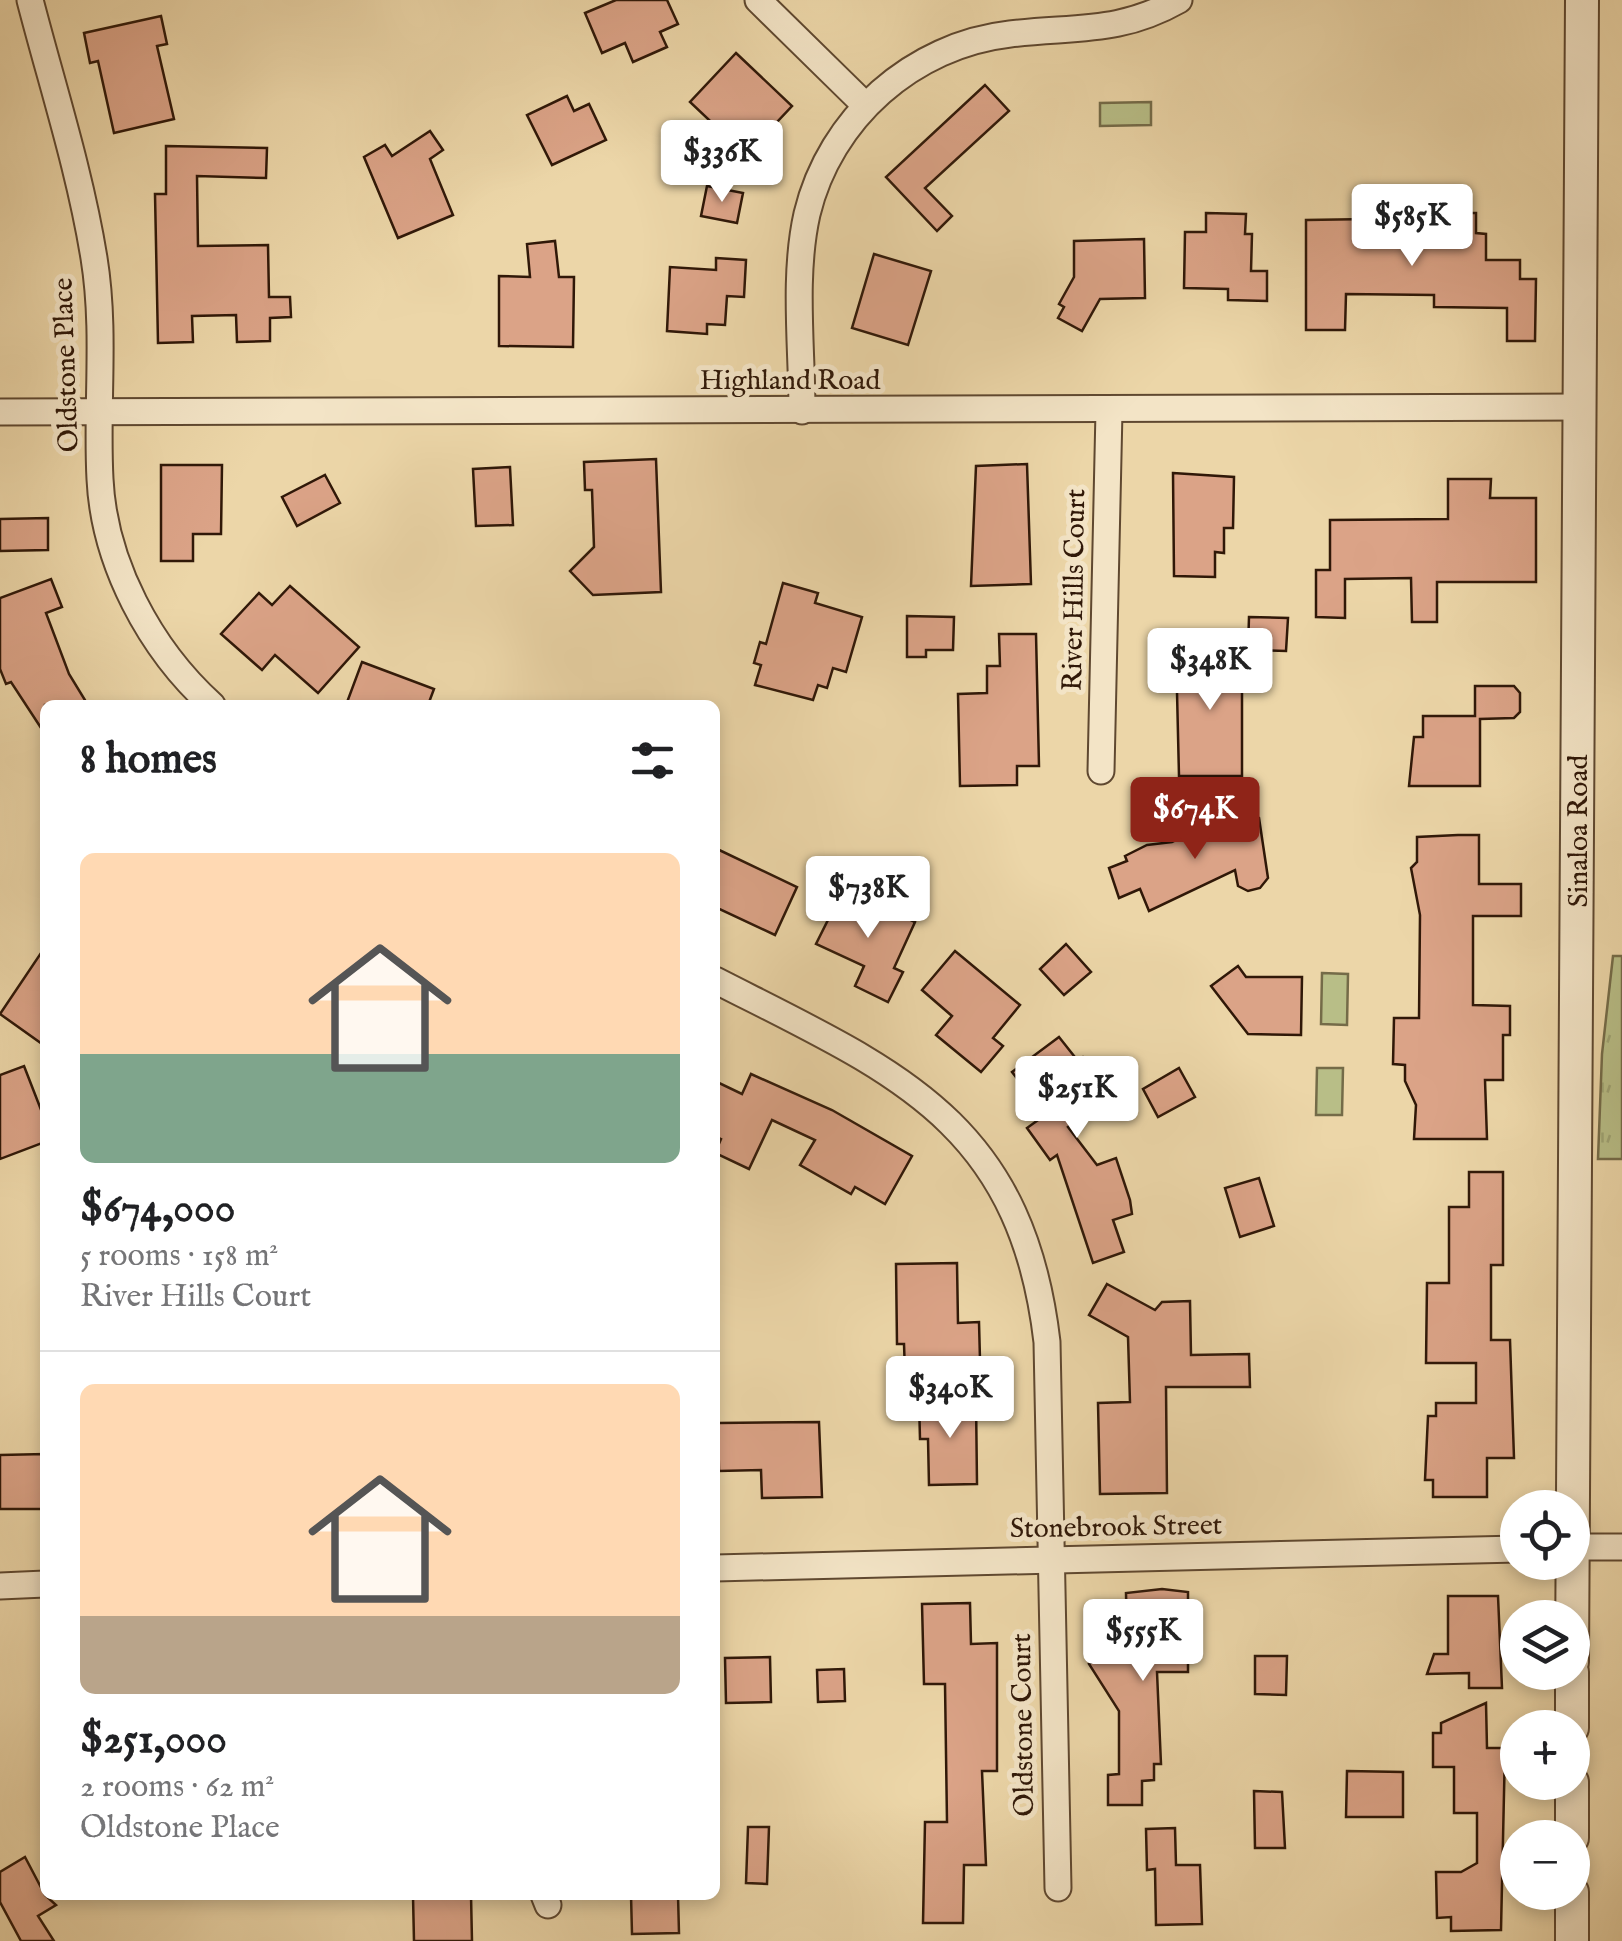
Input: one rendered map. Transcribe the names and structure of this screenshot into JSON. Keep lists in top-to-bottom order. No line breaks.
{"streets":{"street":["Oldstone Place","Highland Road","River Hills Court","Sinaloa Road","Stonebrook Street","Oldstone Court"]},"crossings":[["Oldstone Place","Highland Road"],["Highland Road","River Hills Court"],["Highland Road","Sinaloa Road"],["Stonebrook Street","Oldstone Court"]],"page":{"price":["$336K","$585K","$348K","$674K","$738K","$251K","$340K","$555K"],"heading":"8 homes","list":[{"name":"$674,000","note":"5 rooms · 158 m² · River Hills Court"},{"name":"$251,000","note":"2 rooms · 62 m² · Oldstone Place"}],"map_buttons":["+","−"]}}
